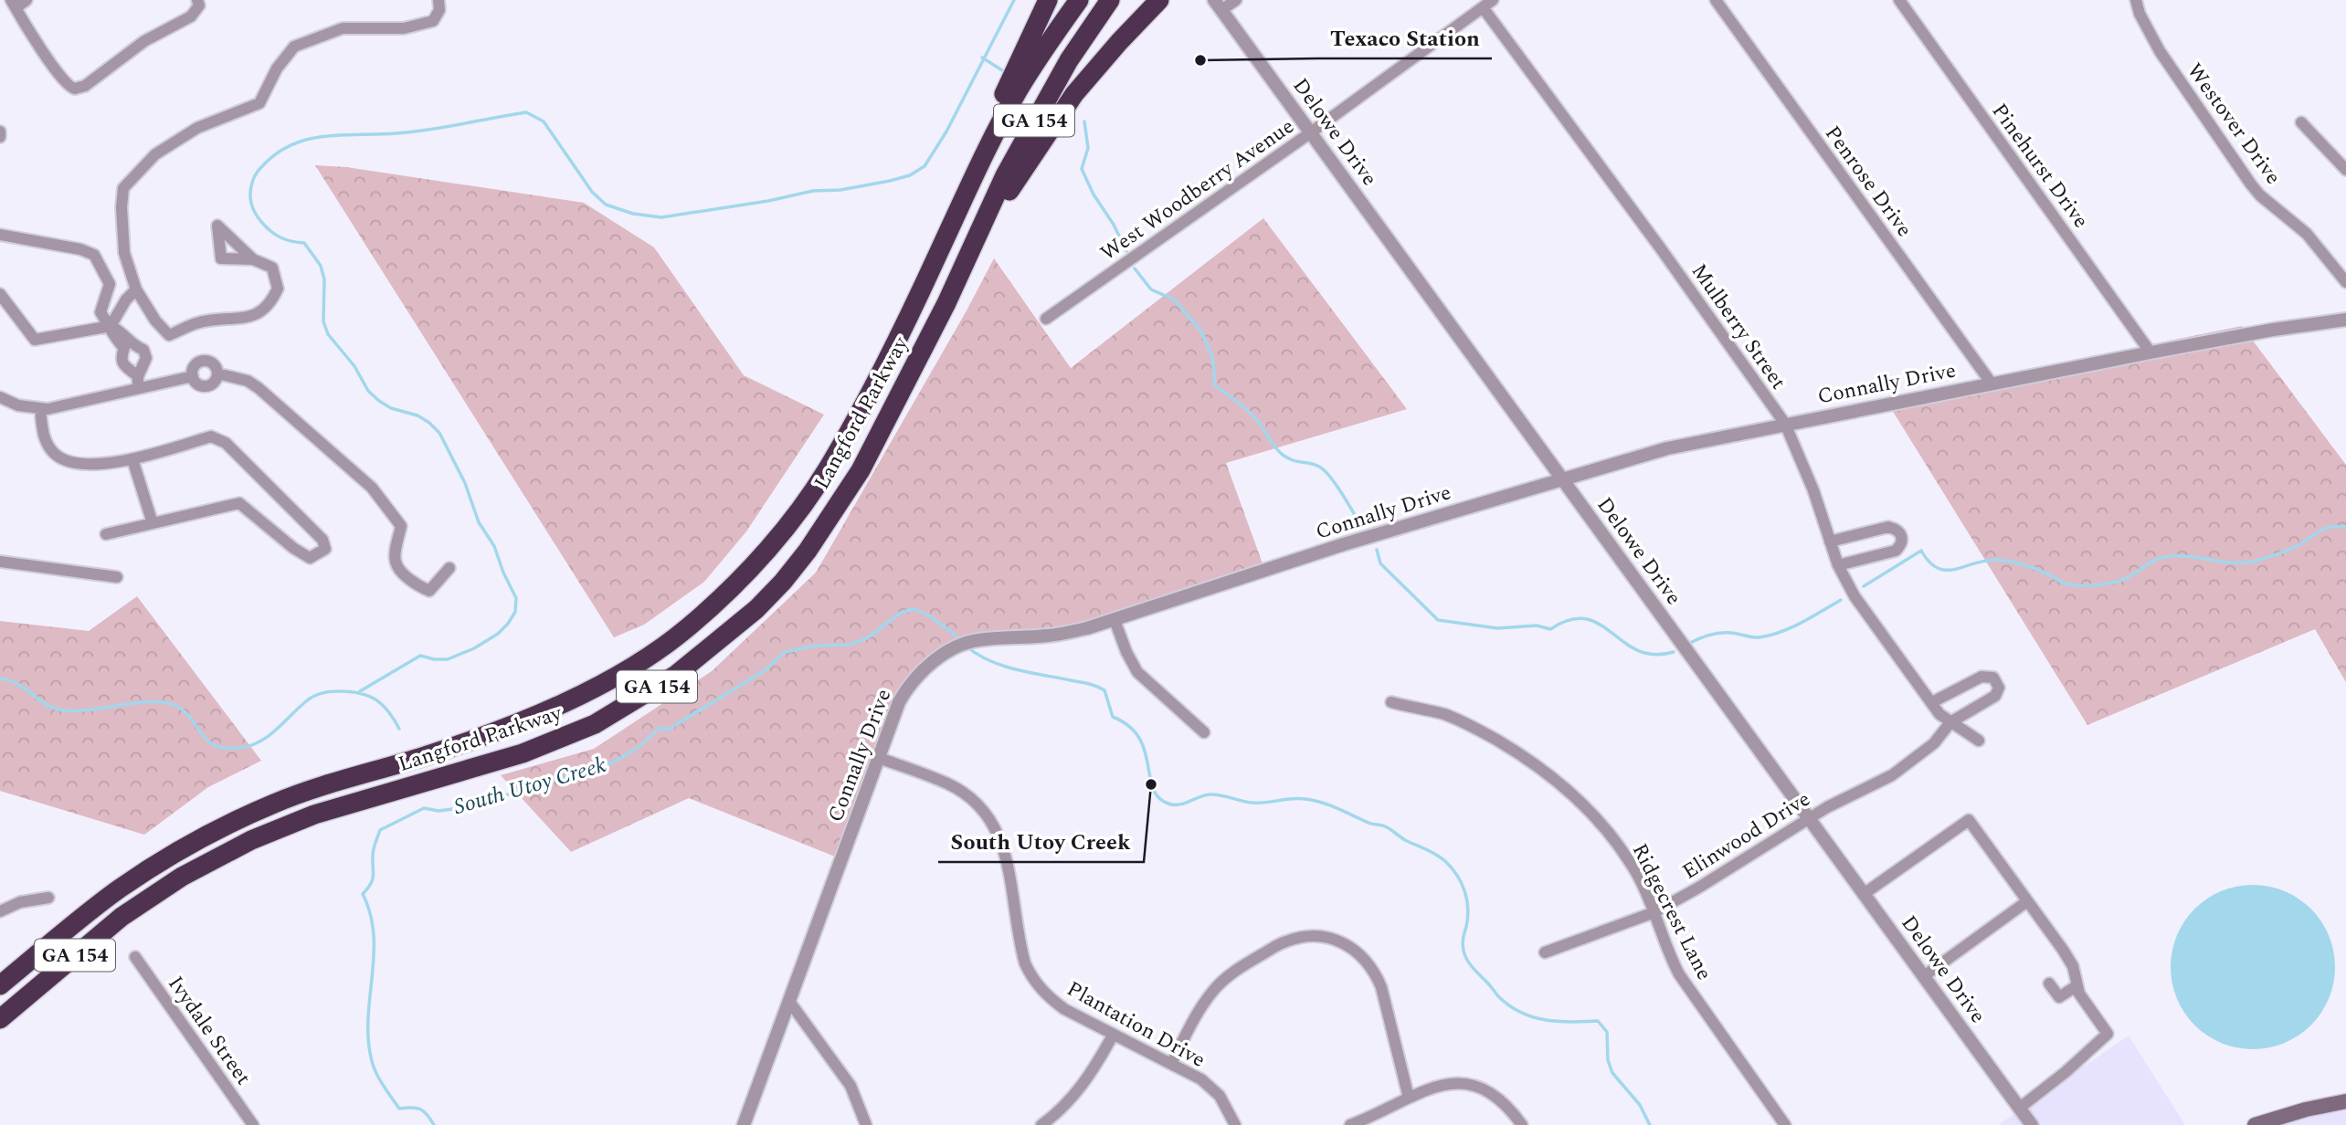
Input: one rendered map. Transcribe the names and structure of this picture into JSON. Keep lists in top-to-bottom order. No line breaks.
{"streets":{"highway":["GA 154","Langford Parkway"],"street":["Westover Drive","Delowe Drive","Pinehurst Drive","Penrose Drive","West Woodberry Avenue","Mulberry Street","Connally Drive","Elinwood Drive","Ridgecrest Lane","Plantation Drive","Ivydale Street"]},"crossings":[["Delowe Drive","West Woodberry Avenue"],["Delowe Drive","Connally Drive"],["Delowe Drive","Elinwood Drive"],["Pinehurst Drive","Connally Drive"],["Penrose Drive","Connally Drive"],["West Woodberry Avenue","Mulberry Street"],["Mulberry Street","Connally Drive"],["Mulberry Street","Elinwood Drive"],["Connally Drive","Plantation Drive"],["Elinwood Drive","Ridgecrest Lane"]],"water":["South Utoy Creek"],"places":["Texaco Station","South Utoy Creek"]}
